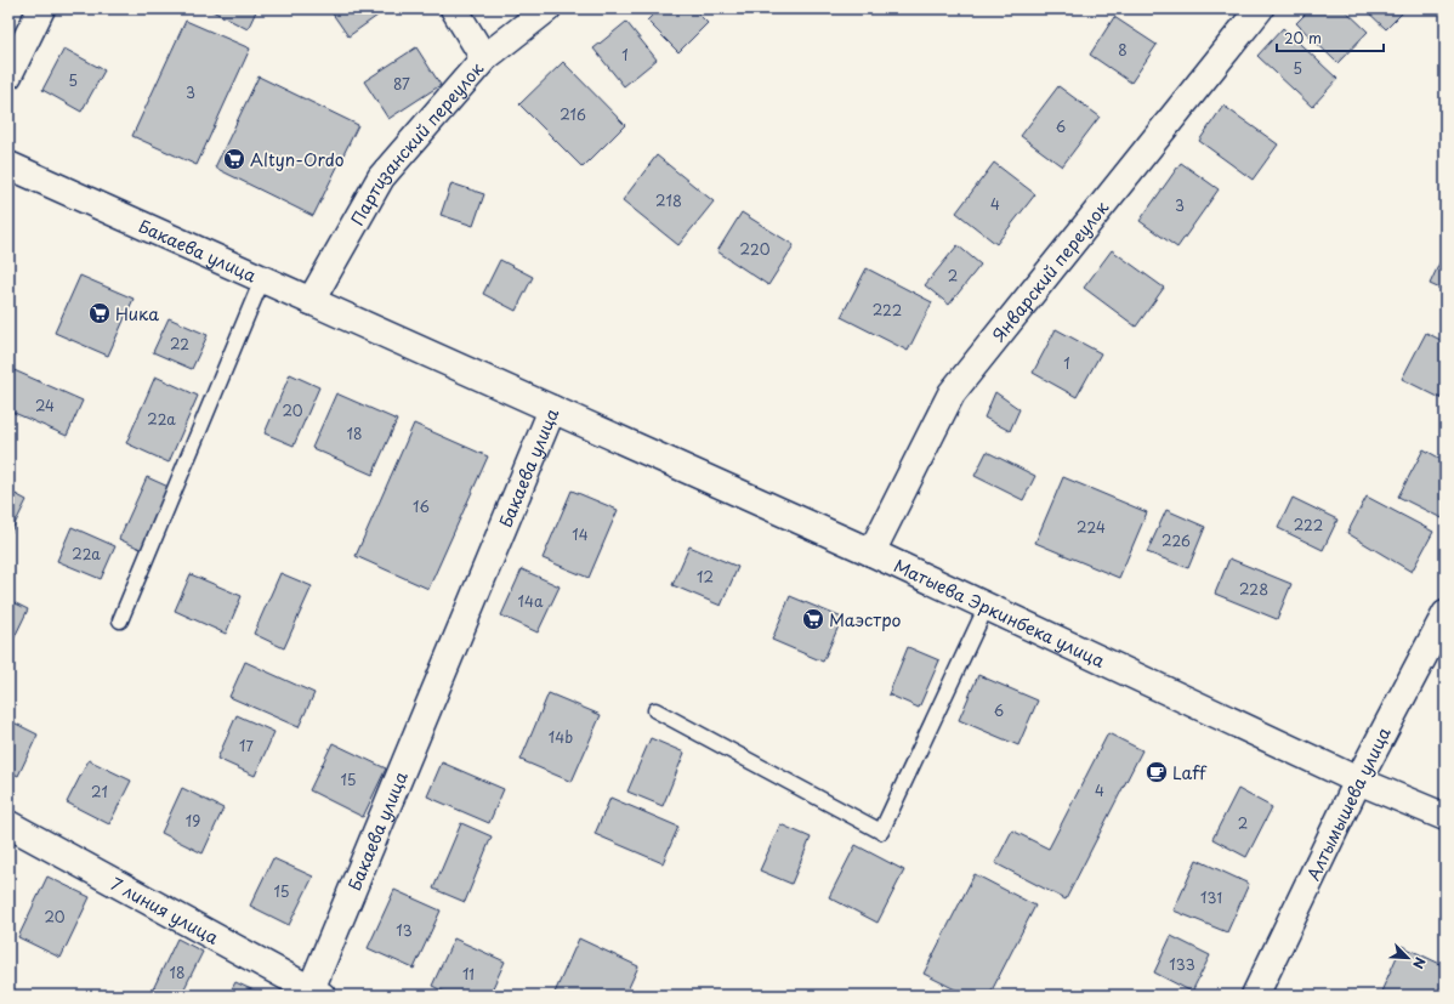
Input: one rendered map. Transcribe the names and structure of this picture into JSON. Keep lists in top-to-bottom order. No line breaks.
{"streets":{"street":["Партизанский переулок","Бакаева улица","Январский переулок","Матыева Эркинбека улица","Алтымышева улица","7 линия улица"]},"crossings":[["Партизанский переулок","Бакаева улица"],["Бакаева улица","Матыева Эркинбека улица"],["Бакаева улица","7 линия улица"],["Январский переулок","Матыева Эркинбека улица"],["Матыева Эркинбека улица","Алтымышева улица"]],"places":{"supermarket":["Altyn-Ordo","Ника","Маэстро"],"cafe":["Laff"]},"house_numbers":["8","1","5","5","87","3","216","6","218","4","3","220","2","222","22","1","24","20","22a","18","16","222","224","14","226","22а","12","228","14a","6","14b","17","15","4","21","19","2","15","131","20","13","133","18","11"],"scale_bar":"20 m","north":"bottom right"}
